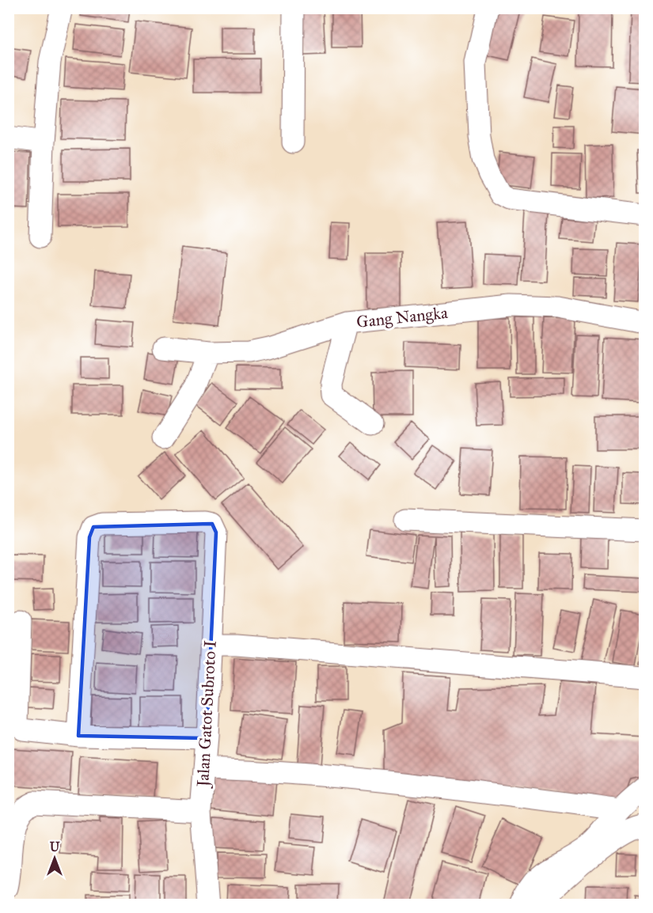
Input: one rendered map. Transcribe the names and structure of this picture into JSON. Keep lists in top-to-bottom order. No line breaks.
{"streets":{"street":["Gang Nangka","Jalan Gatot Subroto I"]},"north":"top"}
